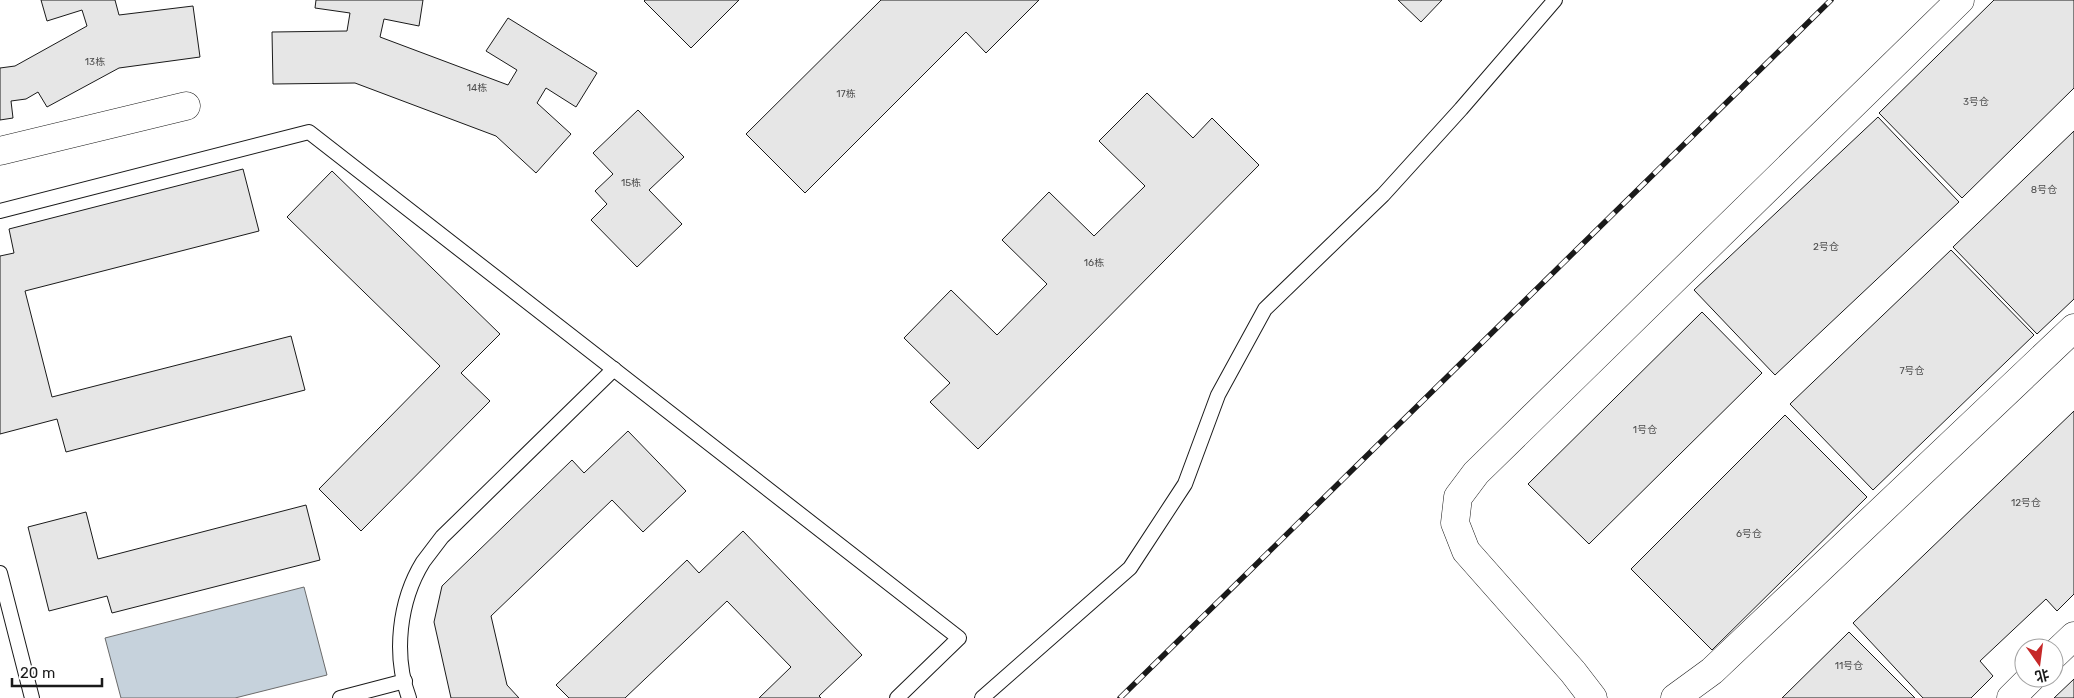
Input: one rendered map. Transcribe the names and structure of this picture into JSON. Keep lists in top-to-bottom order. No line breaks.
{"house_numbers":["13栋","14栋","17栋","3号仓","15栋","8号仓","2号仓","16栋","7号仓","1号仓","12号仓","6号仓","11号仓"],"scale_bar":"20 m","north":"bottom"}
